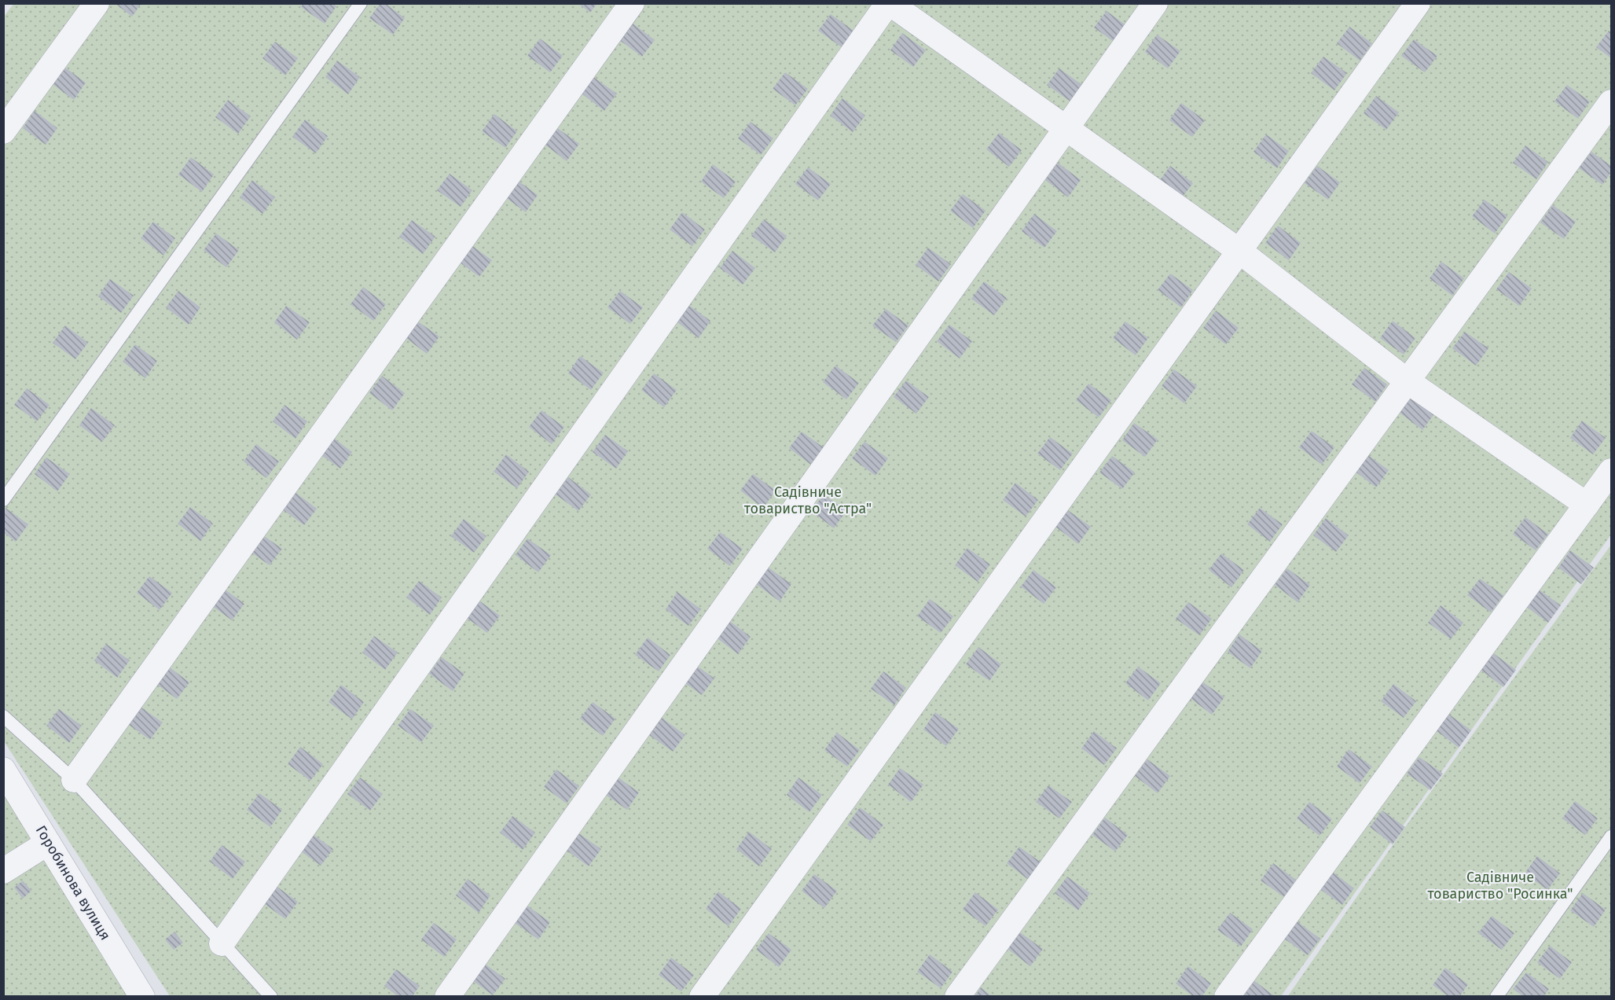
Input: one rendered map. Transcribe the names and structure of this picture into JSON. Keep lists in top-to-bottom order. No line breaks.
{"streets":{"street":["Горобинова вулиця"]},"parks":["Садівниче товариство \"Астра\"","Садівниче товариство \"Росинка\""]}
